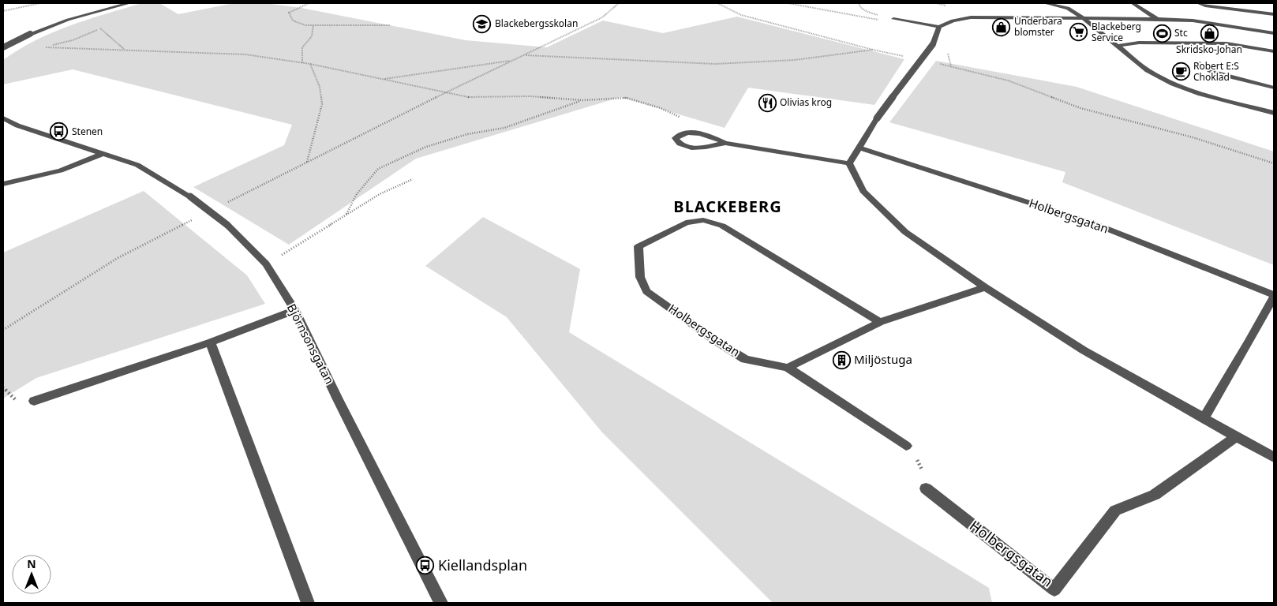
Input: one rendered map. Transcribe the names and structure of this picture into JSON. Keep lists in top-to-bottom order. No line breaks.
{"streets":{"street":["Holbergsgatan","Björnsonsgatan"]},"districts":["BLACKEBERG"],"places":{"school or university":["Blackebergsskolan"],"shop":["Underbara blomster","Skridsko-Johan"],"supermarket":["Blackeberg Service"],"sports":["Stc"],"cafe":["Robert E:S Choklad"],"restaurant":["Olivias krog"],"bus stop":["Stenen","Kiellandsplan"],"building":["Miljöstuga"]},"north":"top"}
